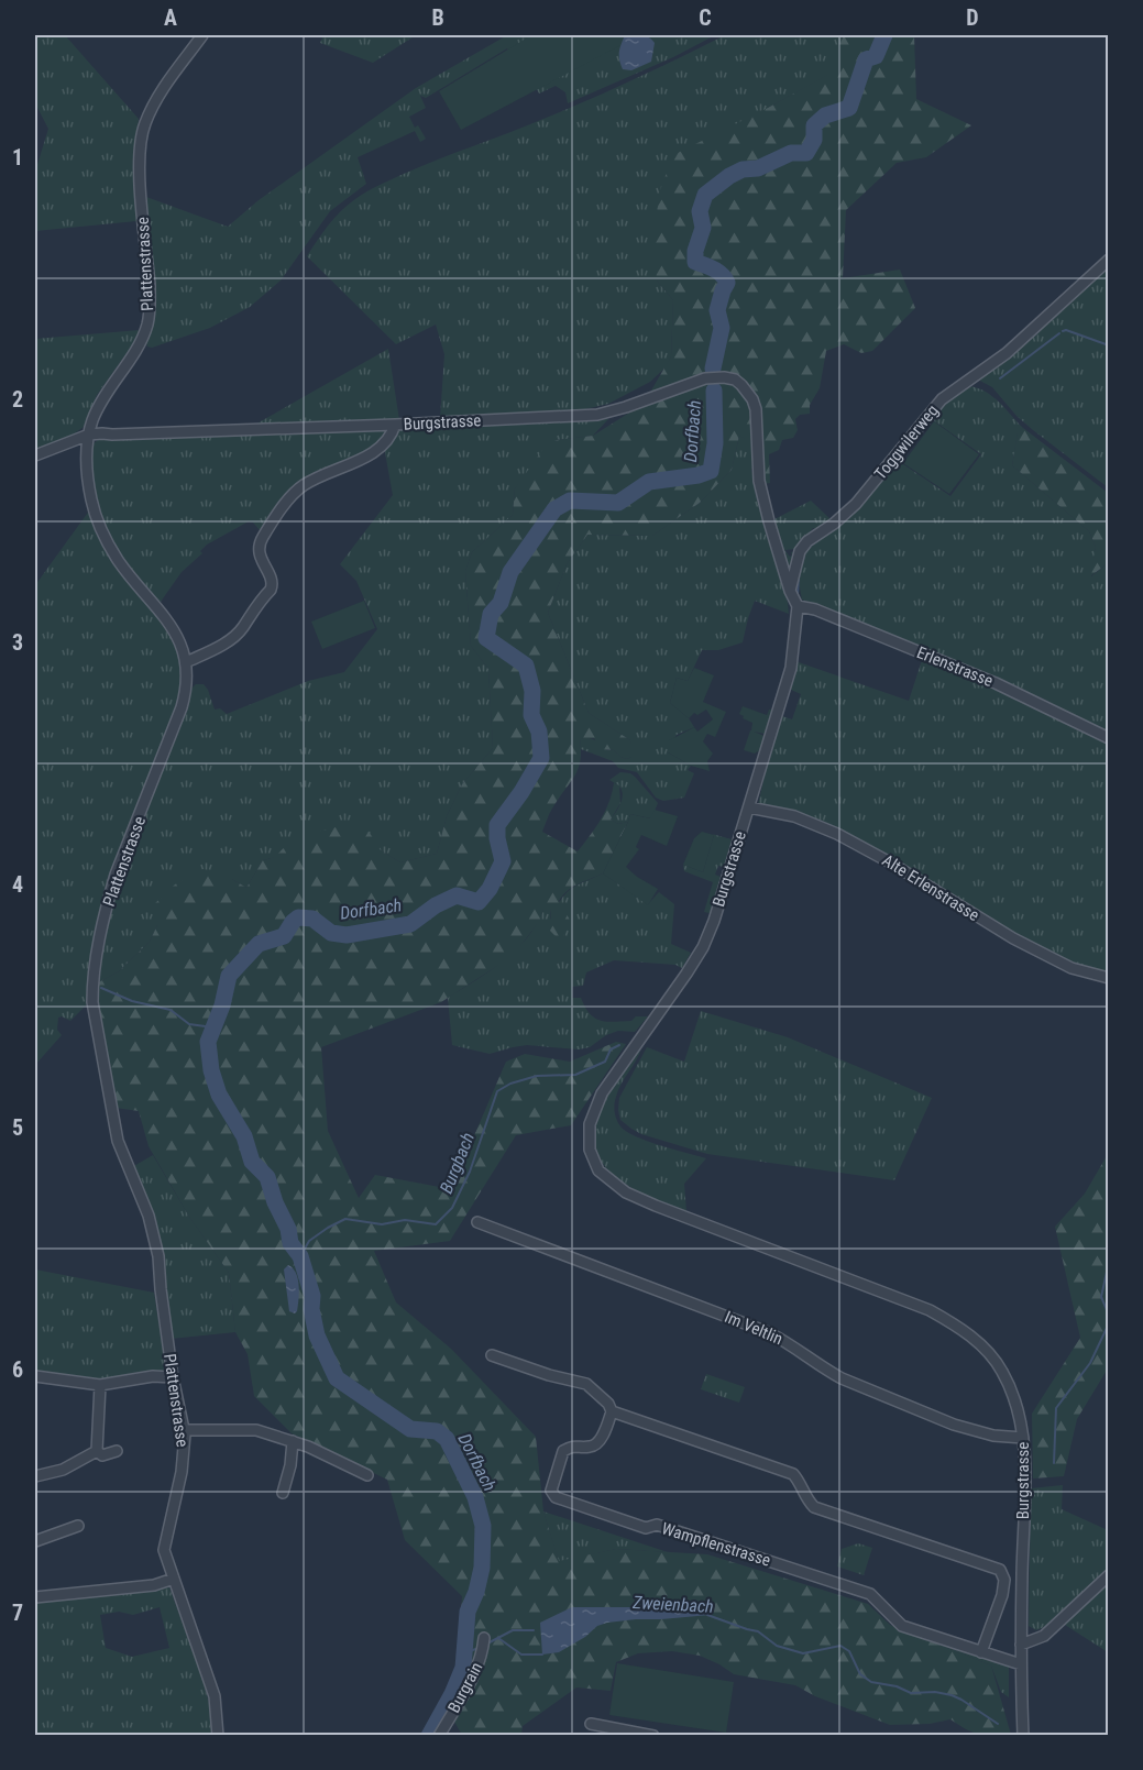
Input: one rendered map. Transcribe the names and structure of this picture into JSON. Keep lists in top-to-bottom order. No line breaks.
{"streets":{"street":["Plattenstrasse","Burgstrasse","Toggwilerweg","Erlenstrasse","Alte Erlenstrasse","Im Veltlin","Wampflenstrasse","Burgrain"]},"crossings":[["Plattenstrasse","Burgstrasse"],["Burgstrasse","Toggwilerweg"],["Burgstrasse","Erlenstrasse"],["Burgstrasse","Alte Erlenstrasse"],["Burgstrasse","Im Veltlin"],["Burgstrasse","Wampflenstrasse"]],"water":["Dorfbach","Burgbach","Zweienbach"],"grid":{"columns":["A","B","C","D"],"rows":["1","2","3","4","5","6","7"]}}
